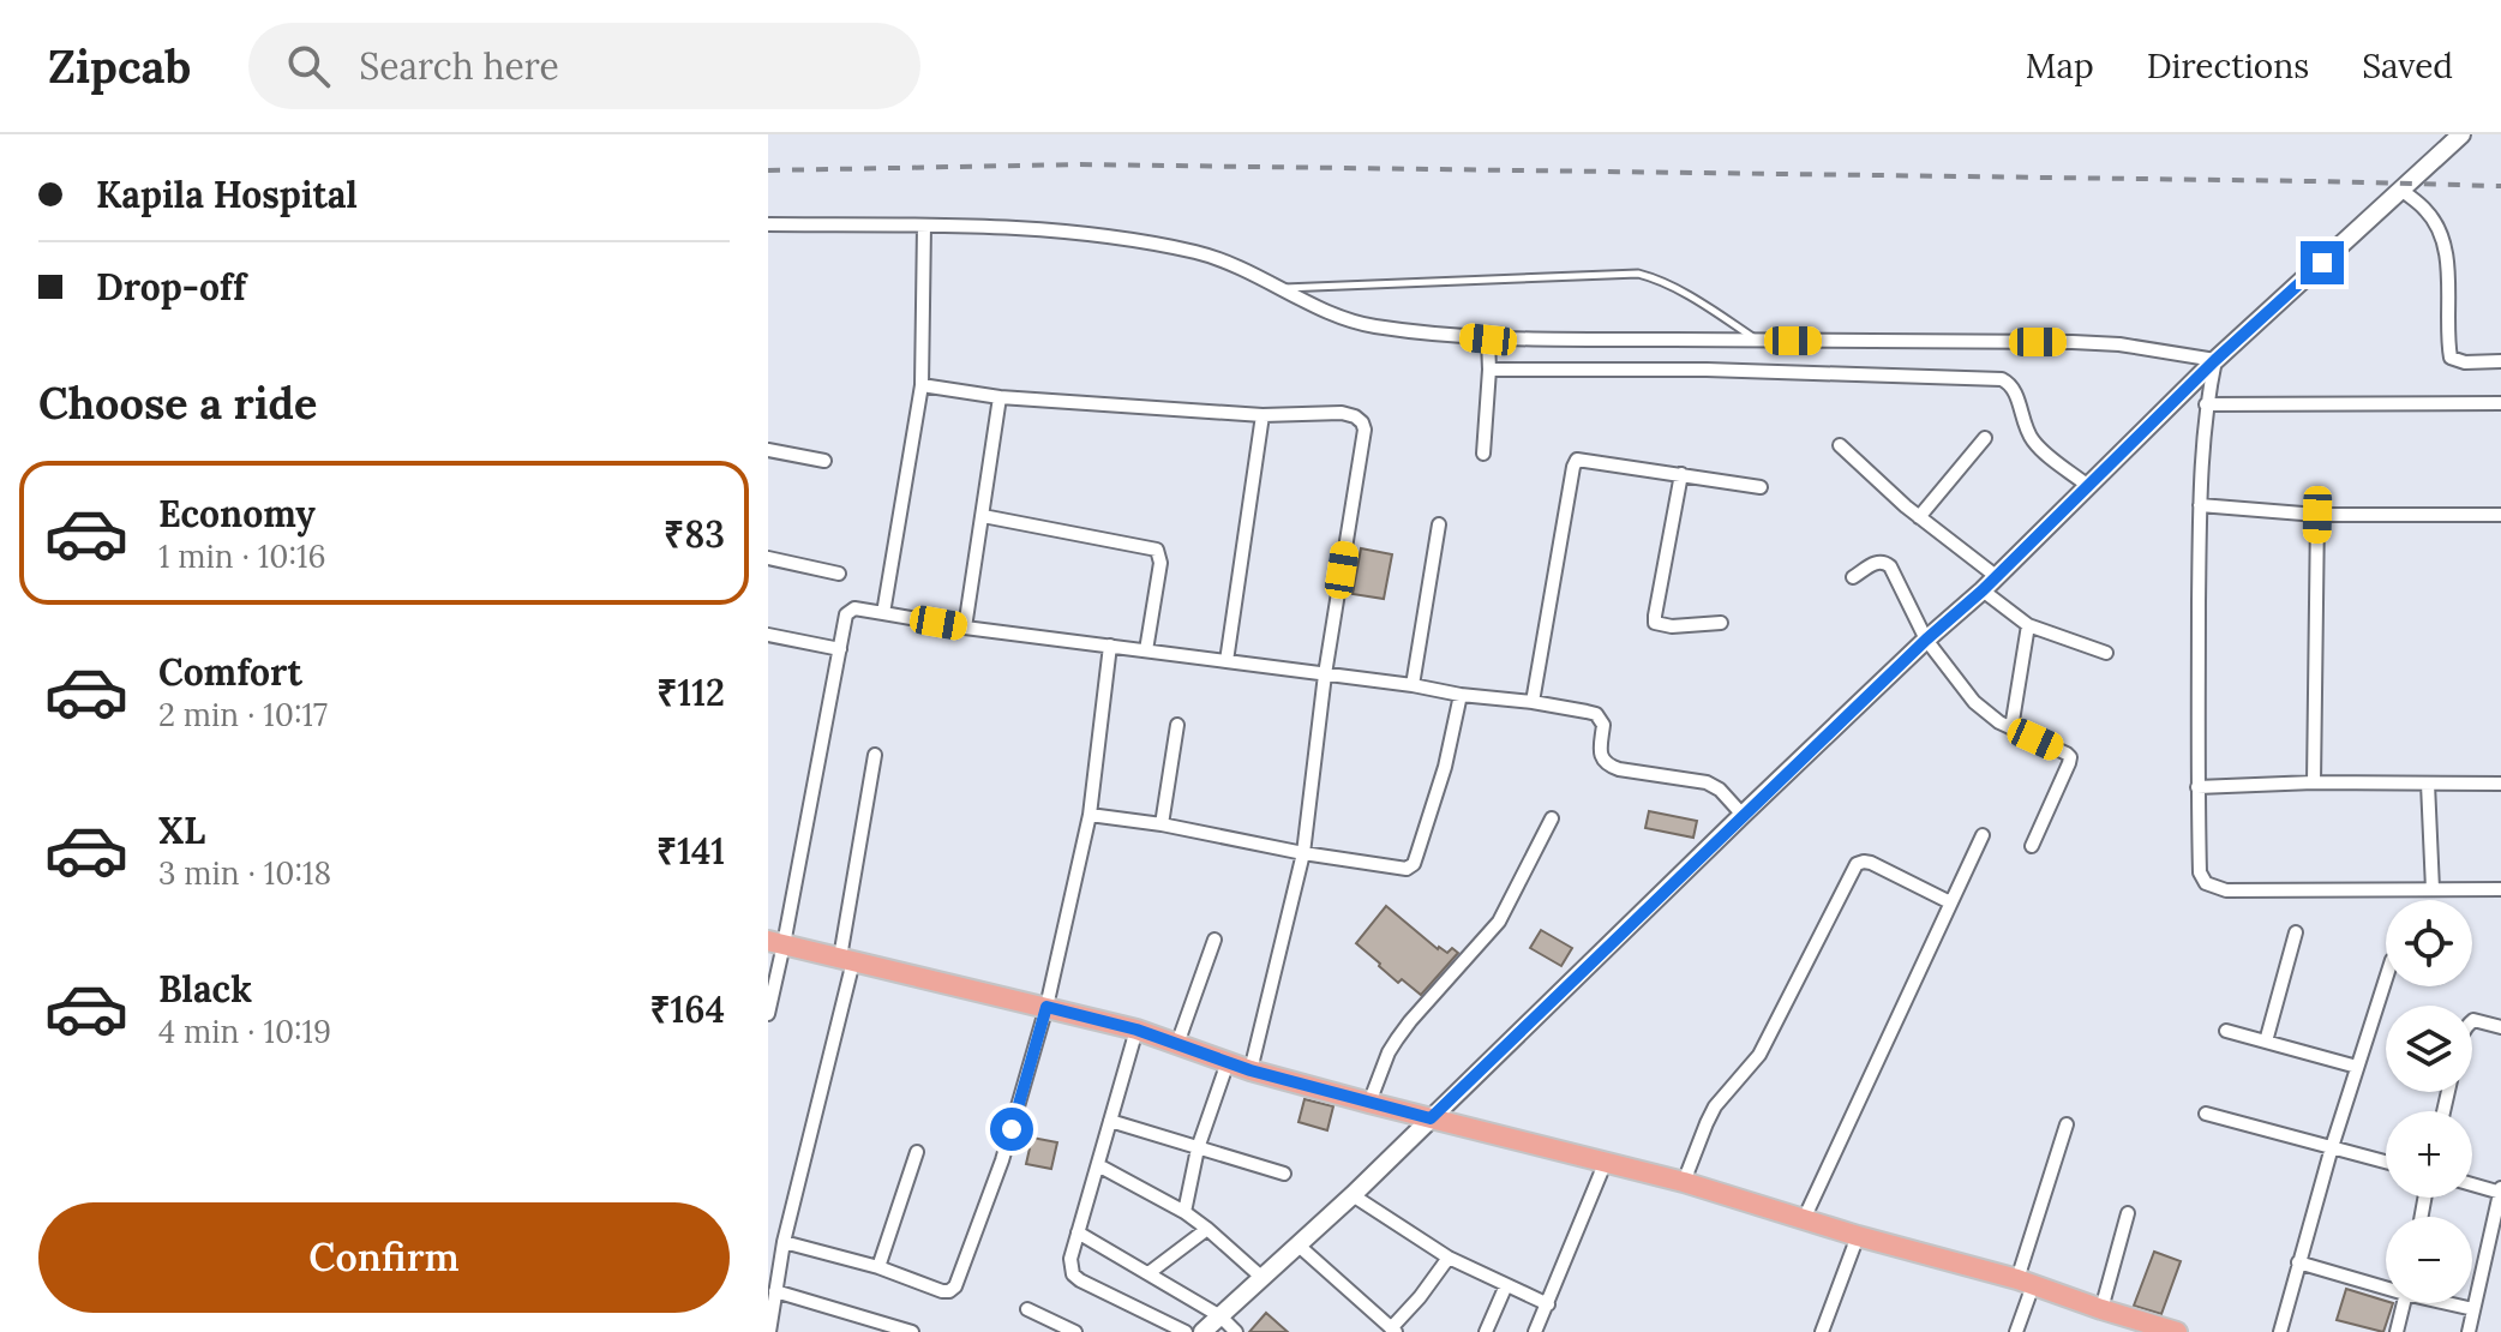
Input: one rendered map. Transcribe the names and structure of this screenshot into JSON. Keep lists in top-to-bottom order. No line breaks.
{"page":{"header":"Zipcab","search":"Search here","nav":["Map","Directions","Saved"],"banner":["Kapila Hospital","Drop-off"],"heading":"Choose a ride","list":[{"name":"Economy","note":"1 min · 10:16","value":"₹83"},{"name":"Comfort","note":"2 min · 10:17","value":"₹112"},{"name":"XL","note":"3 min · 10:18","value":"₹141"},{"name":"Black","note":"4 min · 10:19","value":"₹164"}],"map_buttons":["+","−"],"buttons":"Confirm"}}
